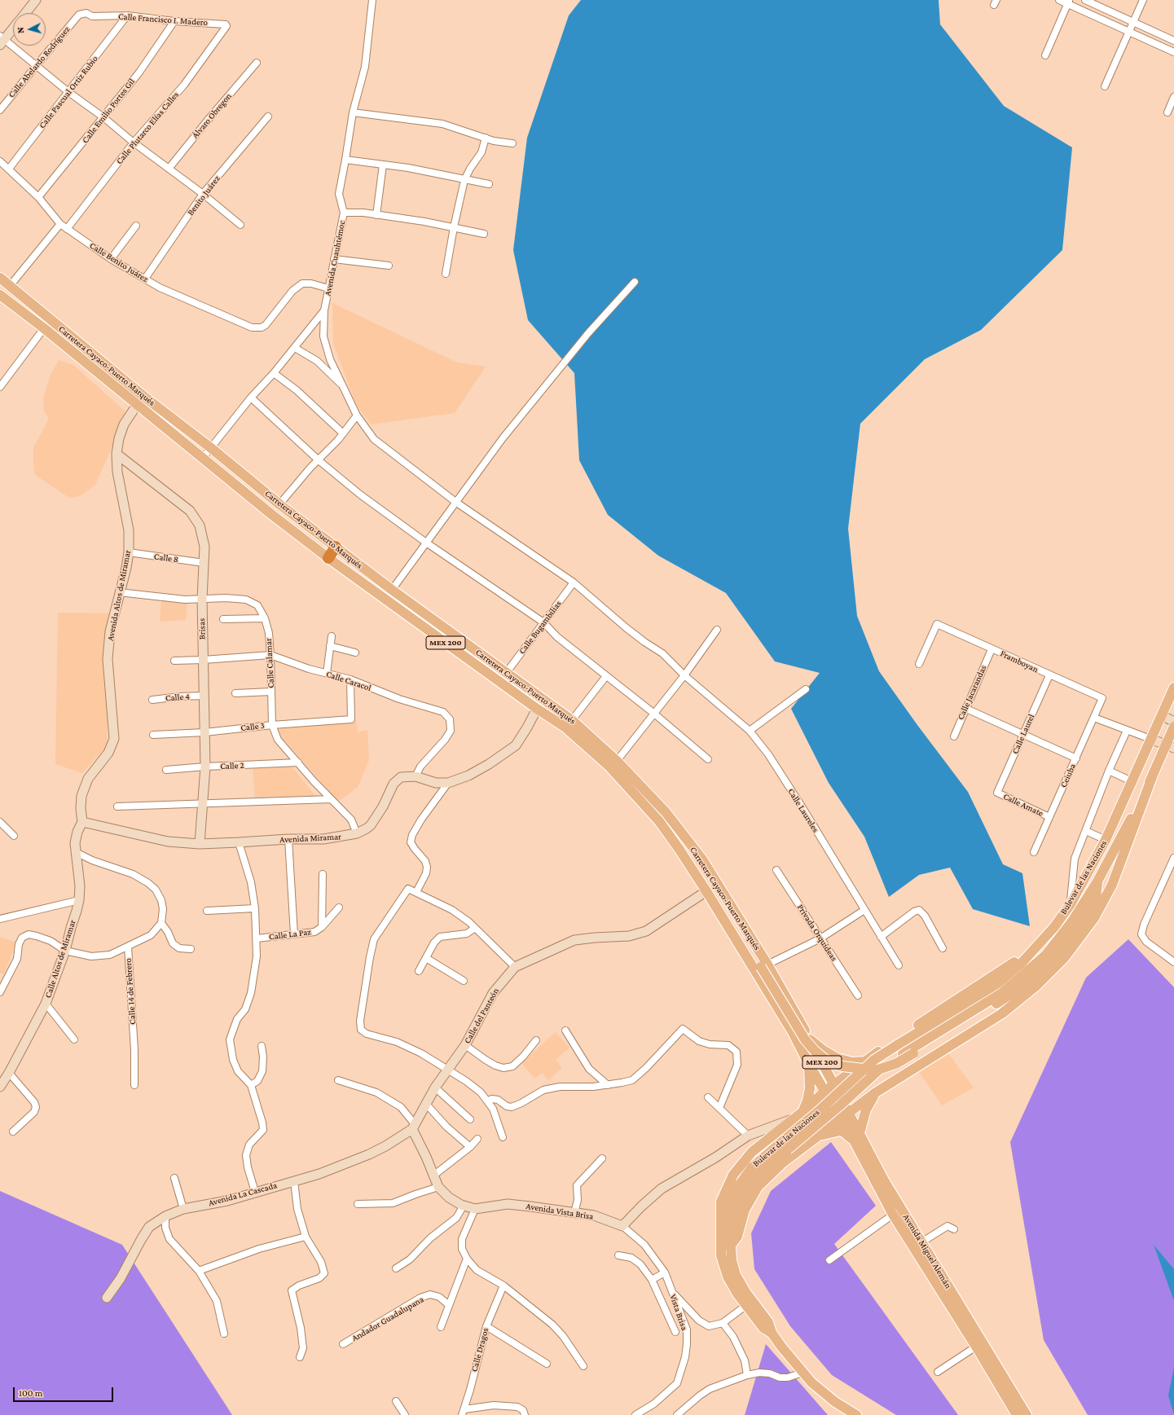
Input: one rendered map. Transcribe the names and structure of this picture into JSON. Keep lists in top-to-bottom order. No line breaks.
{"streets":{"main road":["Carretera Cayaco-Puerto Marqués","MEX 200","Bulevar de las Naciones","Avenida Miguel Alemán"],"street":["Calle Francisco I. Madero","Calle Abelardo Rodríguez","Calle Pascual Ortiz Rubio","Calle Emilio Portes Gil","Álvaro Obregon","Calle Plutarco Elías Calles","Benito Juárez","Avenida Cuauhtémoc","Calle Benito Juárez","Calle 8","Avenida Altos de Miramar","Calle Bugambilias","Brisas","Framboyan","Calle Calamar","Calle Caracol","Calle Jacarandas","Calle 4","Calle 3","Calle Laurel","Calle 2","Ceiuba","Calle Amate","Calle Laureles","Avenida Miramar","Privada Orquídeas","Calle La Paz","Calle Altos de Miramar","Calle 14 de Febrero","Calle del Panteón","Avenida La Cascada","Avenida Vista Brisa","Vista Brisa","Andador Guadalupana","Calle Dragos"]},"crossings":[["Calle Francisco I. Madero","Calle Abelardo Rodríguez"],["Calle Francisco I. Madero","Calle Pascual Ortiz Rubio"],["Calle Francisco I. Madero","Calle Emilio Portes Gil"],["Calle Francisco I. Madero","Calle Plutarco Elías Calles"],["Calle Pascual Ortiz Rubio","Calle Benito Juárez"],["Calle Emilio Portes Gil","Calle Benito Juárez"],["Calle Plutarco Elías Calles","Calle Benito Juárez"],["Benito Juárez","Calle Benito Juárez"],["Avenida Cuauhtémoc","Calle Benito Juárez"],["Avenida Cuauhtémoc","Carretera Cayaco-Puerto Marqués"],["Avenida Cuauhtémoc","Calle Laureles"],["Carretera Cayaco-Puerto Marqués","Avenida Altos de Miramar"],["Carretera Cayaco-Puerto Marqués","Calle Bugambilias"],["Carretera Cayaco-Puerto Marqués","Avenida Miramar"],["Carretera Cayaco-Puerto Marqués","Calle del Panteón"],["Carretera Cayaco-Puerto Marqués","Avenida Miguel Alemán"],["Calle 8","Avenida Altos de Miramar"],["Calle 8","Brisas"],["Avenida Altos de Miramar","Brisas"],["Avenida Altos de Miramar","Calle Calamar"],["Avenida Altos de Miramar","Avenida Miramar"],["Avenida Altos de Miramar","Calle Altos de Miramar"],["Calle Bugambilias","Calle Laureles"],["Brisas","Calle Calamar"],["Brisas","Calle Caracol"],["Brisas","Calle 4"],["Brisas","Calle 3"],["Brisas","Calle 2"],["Brisas","Avenida Miramar"],["Framboyan","Calle Jacarandas"],["Framboyan","Calle Laurel"],["Framboyan","Ceiuba"],["Calle Calamar","Calle Caracol"],["Calle Calamar","Calle 3"],["Calle Calamar","Calle 2"],["Calle Calamar","Avenida Miramar"],["Calle Caracol","Calle 3"],["Calle Caracol","Avenida Miramar"],["Calle Laurel","Calle Amate"],["Ceiuba","Calle Amate"],["Avenida Miramar","Calle Altos de Miramar"],["Calle del Panteón","Avenida La Cascada"],["Calle del Panteón","Avenida Vista Brisa"],["Avenida La Cascada","Avenida Vista Brisa"],["Avenida Vista Brisa","Vista Brisa"]],"scale_bar":"100 m","north":"left"}
